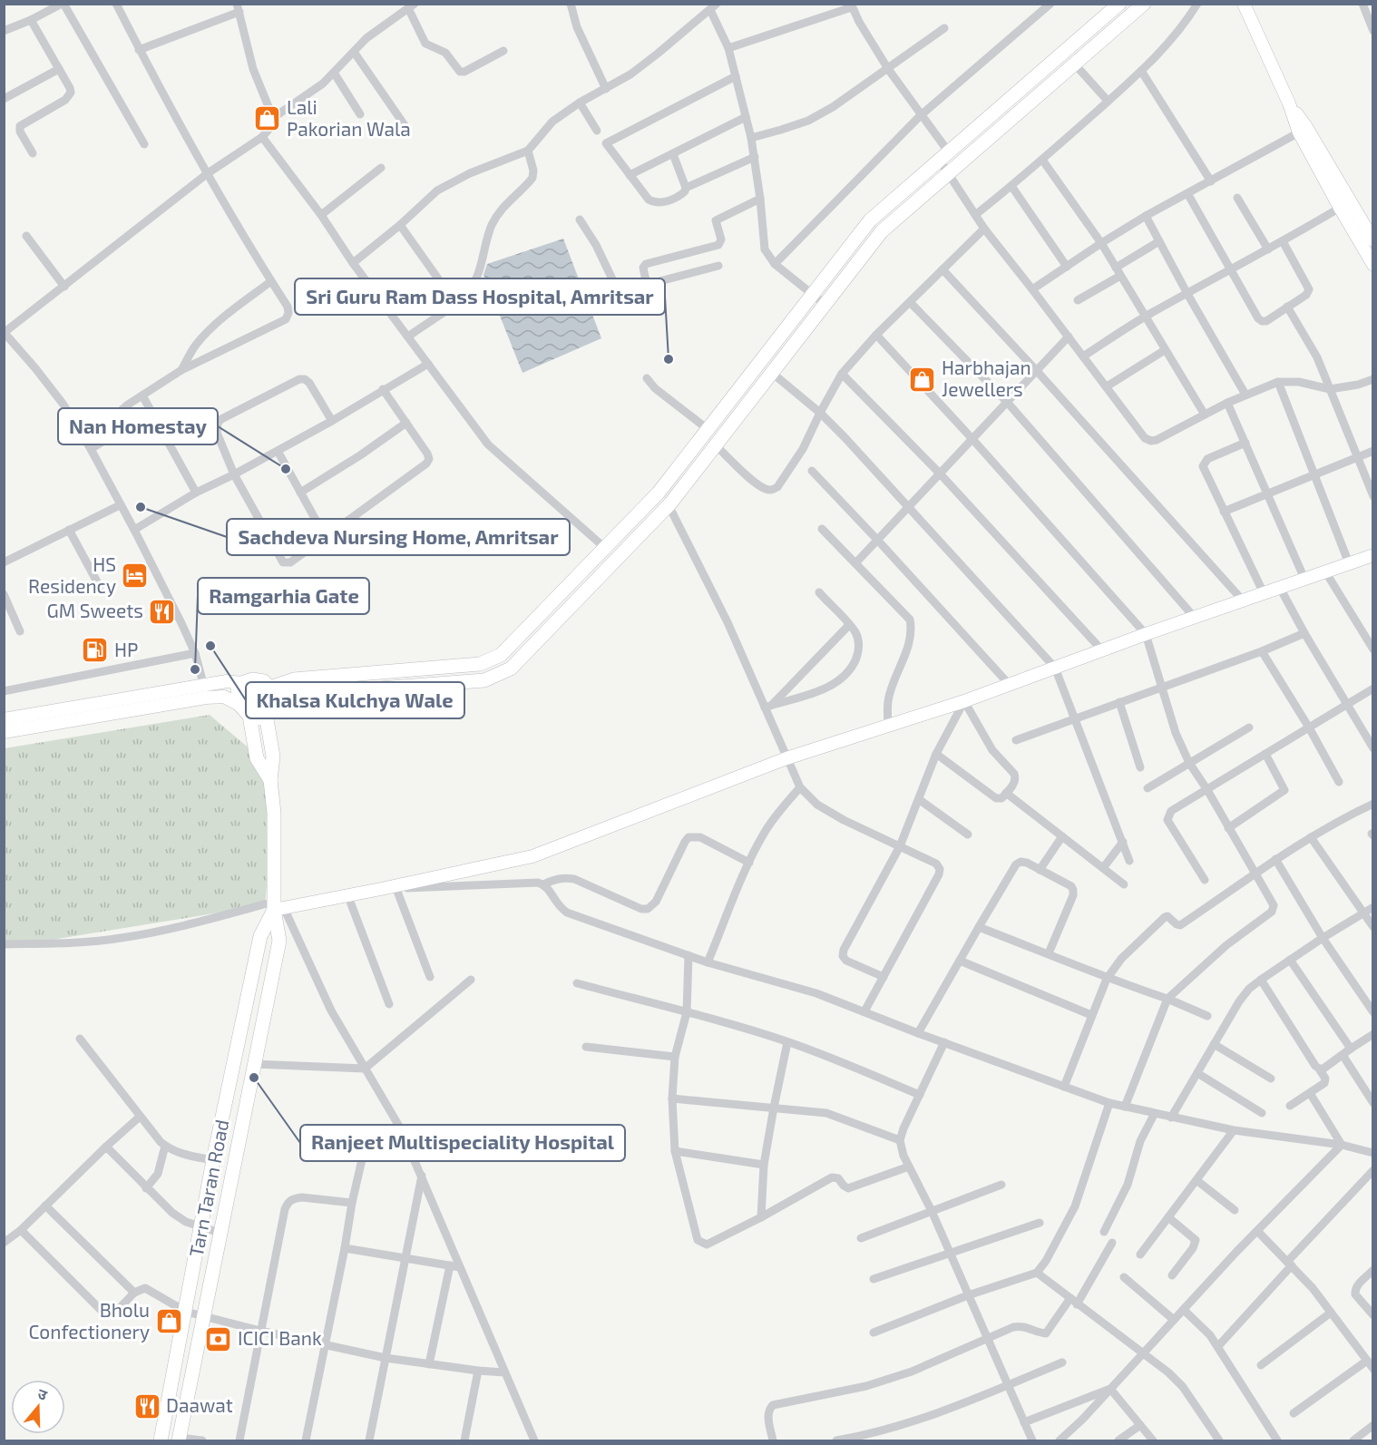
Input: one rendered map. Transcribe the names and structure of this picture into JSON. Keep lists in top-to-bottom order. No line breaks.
{"streets":{"main road":["Tarn Taran Road"]},"places":{"shop":["Lali Pakorian Wala","Harbhajan Jewellers","Bholu Confectionery"],"other":["Sri Guru Ram Dass Hospital, Amritsar","Nan Homestay","Sachdeva Nursing Home, Amritsar","Khalsa Kulchya Wale","Ramgarhia Gate","Ranjeet Multispeciality Hospital"],"hotel":["HS Residency"],"restaurant":["GM Sweets","Daawat"],"fuel station":["HP"],"bank":["ICICI Bank"]},"north":"top"}
